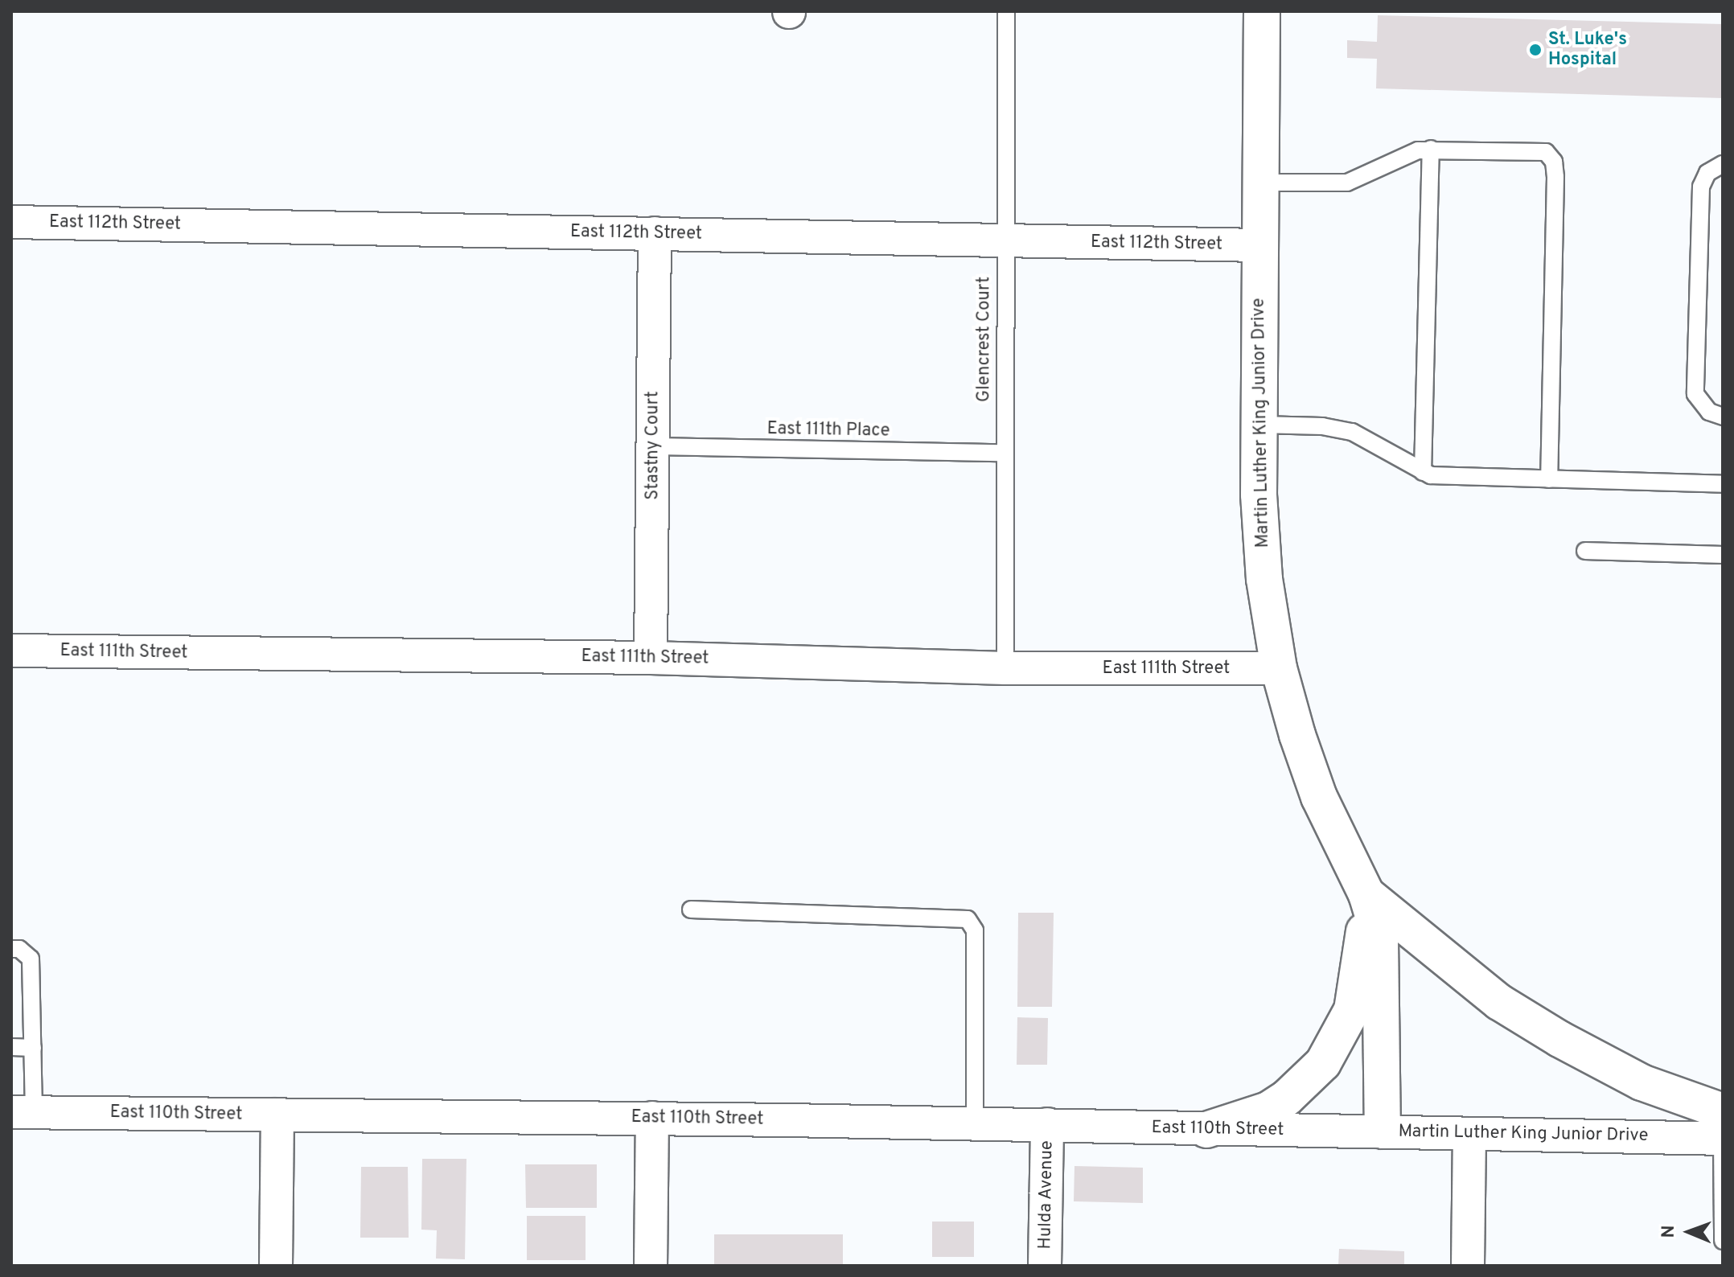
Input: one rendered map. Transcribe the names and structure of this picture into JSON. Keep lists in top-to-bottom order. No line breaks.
{"streets":{"street":["East 112th Street","Martin Luther King Junior Drive","Stastny Court","East 111th Street","East 110th Street","Hulda Avenue"],"lane":["Glencrest Court","East 111th Place"]},"crossings":[["East 112th Street","Glencrest Court"],["East 112th Street","Martin Luther King Junior Drive"],["East 112th Street","Stastny Court"],["Glencrest Court","East 111th Place"],["Glencrest Court","East 111th Street"],["Martin Luther King Junior Drive","East 111th Street"],["Martin Luther King Junior Drive","East 110th Street"],["East 111th Place","Stastny Court"],["Stastny Court","East 111th Street"],["East 110th Street","Hulda Avenue"]],"places":["St. Luke's Hospital"],"north":"left"}
